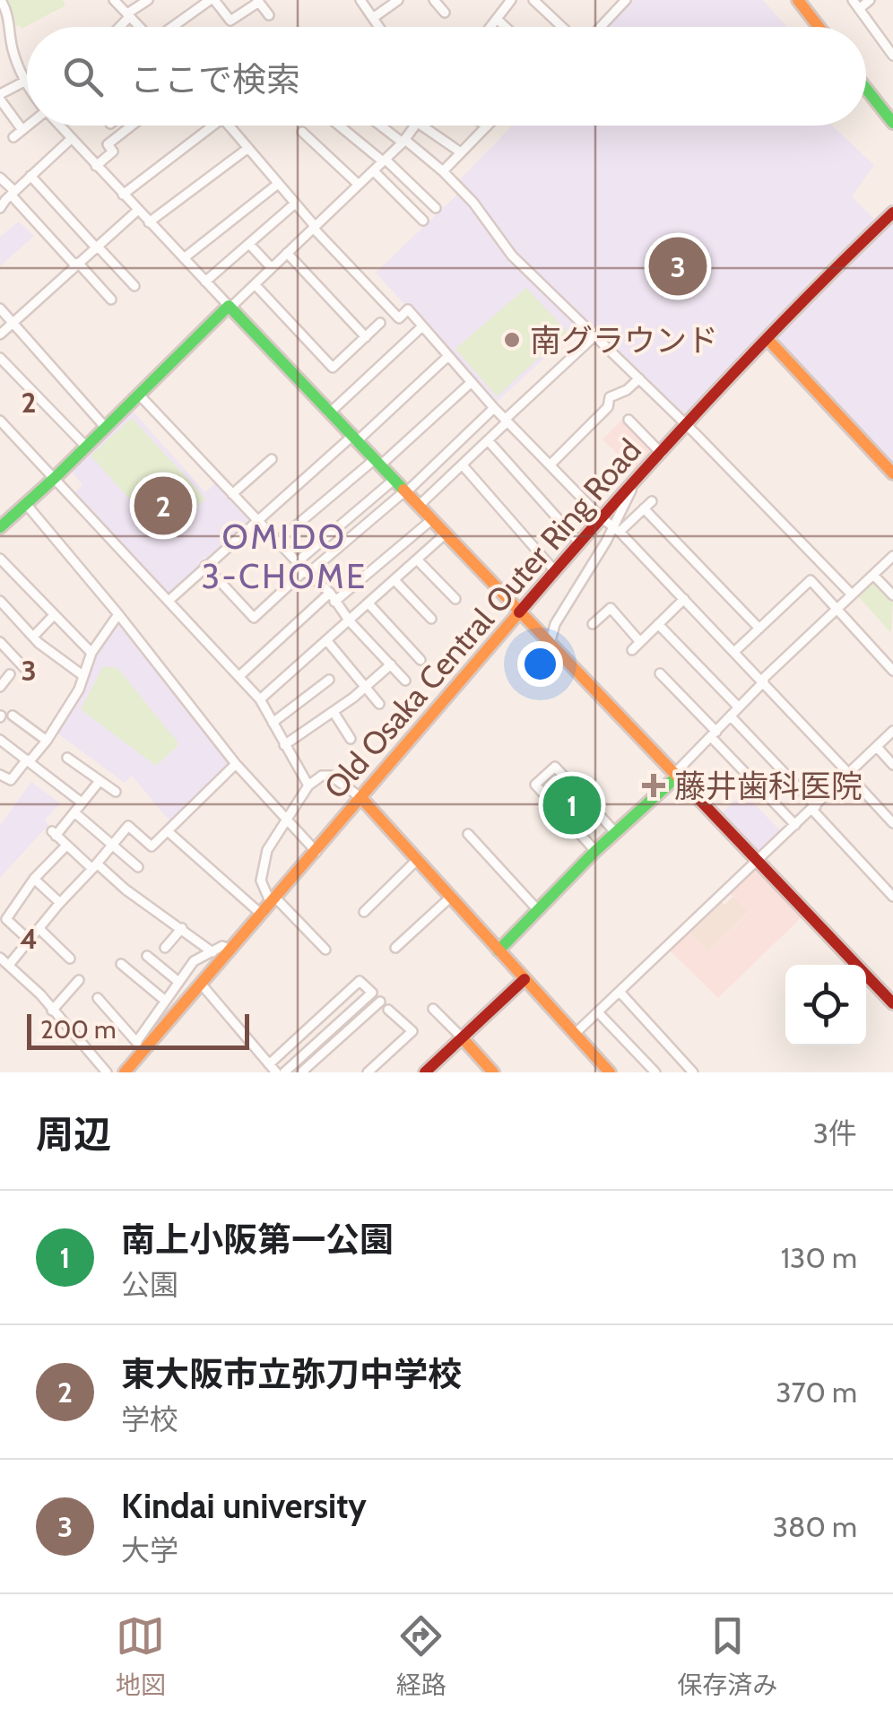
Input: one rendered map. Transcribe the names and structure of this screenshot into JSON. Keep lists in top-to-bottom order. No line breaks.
{"streets":{"street":["Old Osaka Central Outer Ring Road"]},"districts":["OMIDO 3-CHOME"],"places":{"other":["南グラウンド"],"health":["藤井歯科医院"]},"scale_bar":"200 m","page":{"search":"ここで検索","pins":["3","2","1"],"scale":"200 m","heading":["周辺","3件"],"list":[{"mark":"1","name":"南上小阪第一公園","note":"公園","value":"130 m"},{"mark":"2","name":"東大阪市立弥刀中学校","note":"学校","value":"370 m"},{"mark":"3","name":"Kindai university","note":"大学","value":"380 m"}],"nav":["地図","経路","保存済み"]},"grid":{"rows":["2","3","4"]}}
